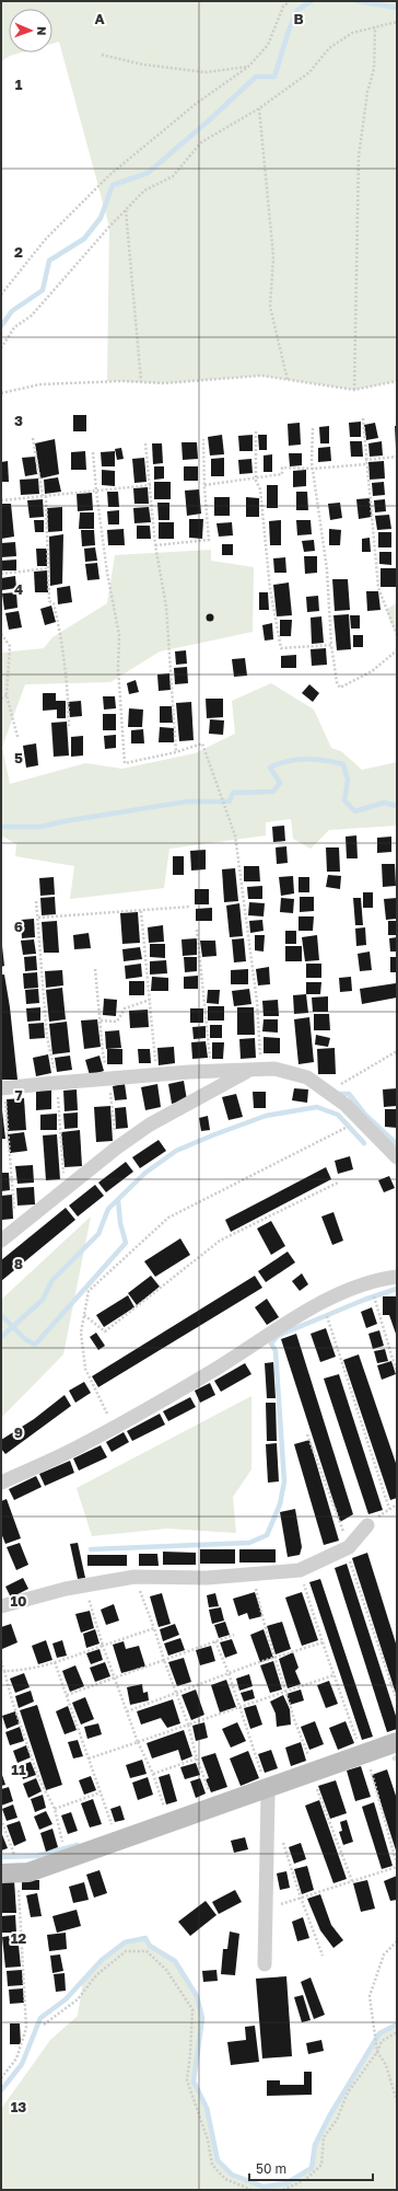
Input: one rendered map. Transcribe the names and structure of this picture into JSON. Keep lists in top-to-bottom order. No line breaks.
{"scale_bar":"50 m","north":"right","grid":{"columns":["A","B"],"rows":["1","2","3","4","5","6","7","8","9","10","11","12","13"]}}
